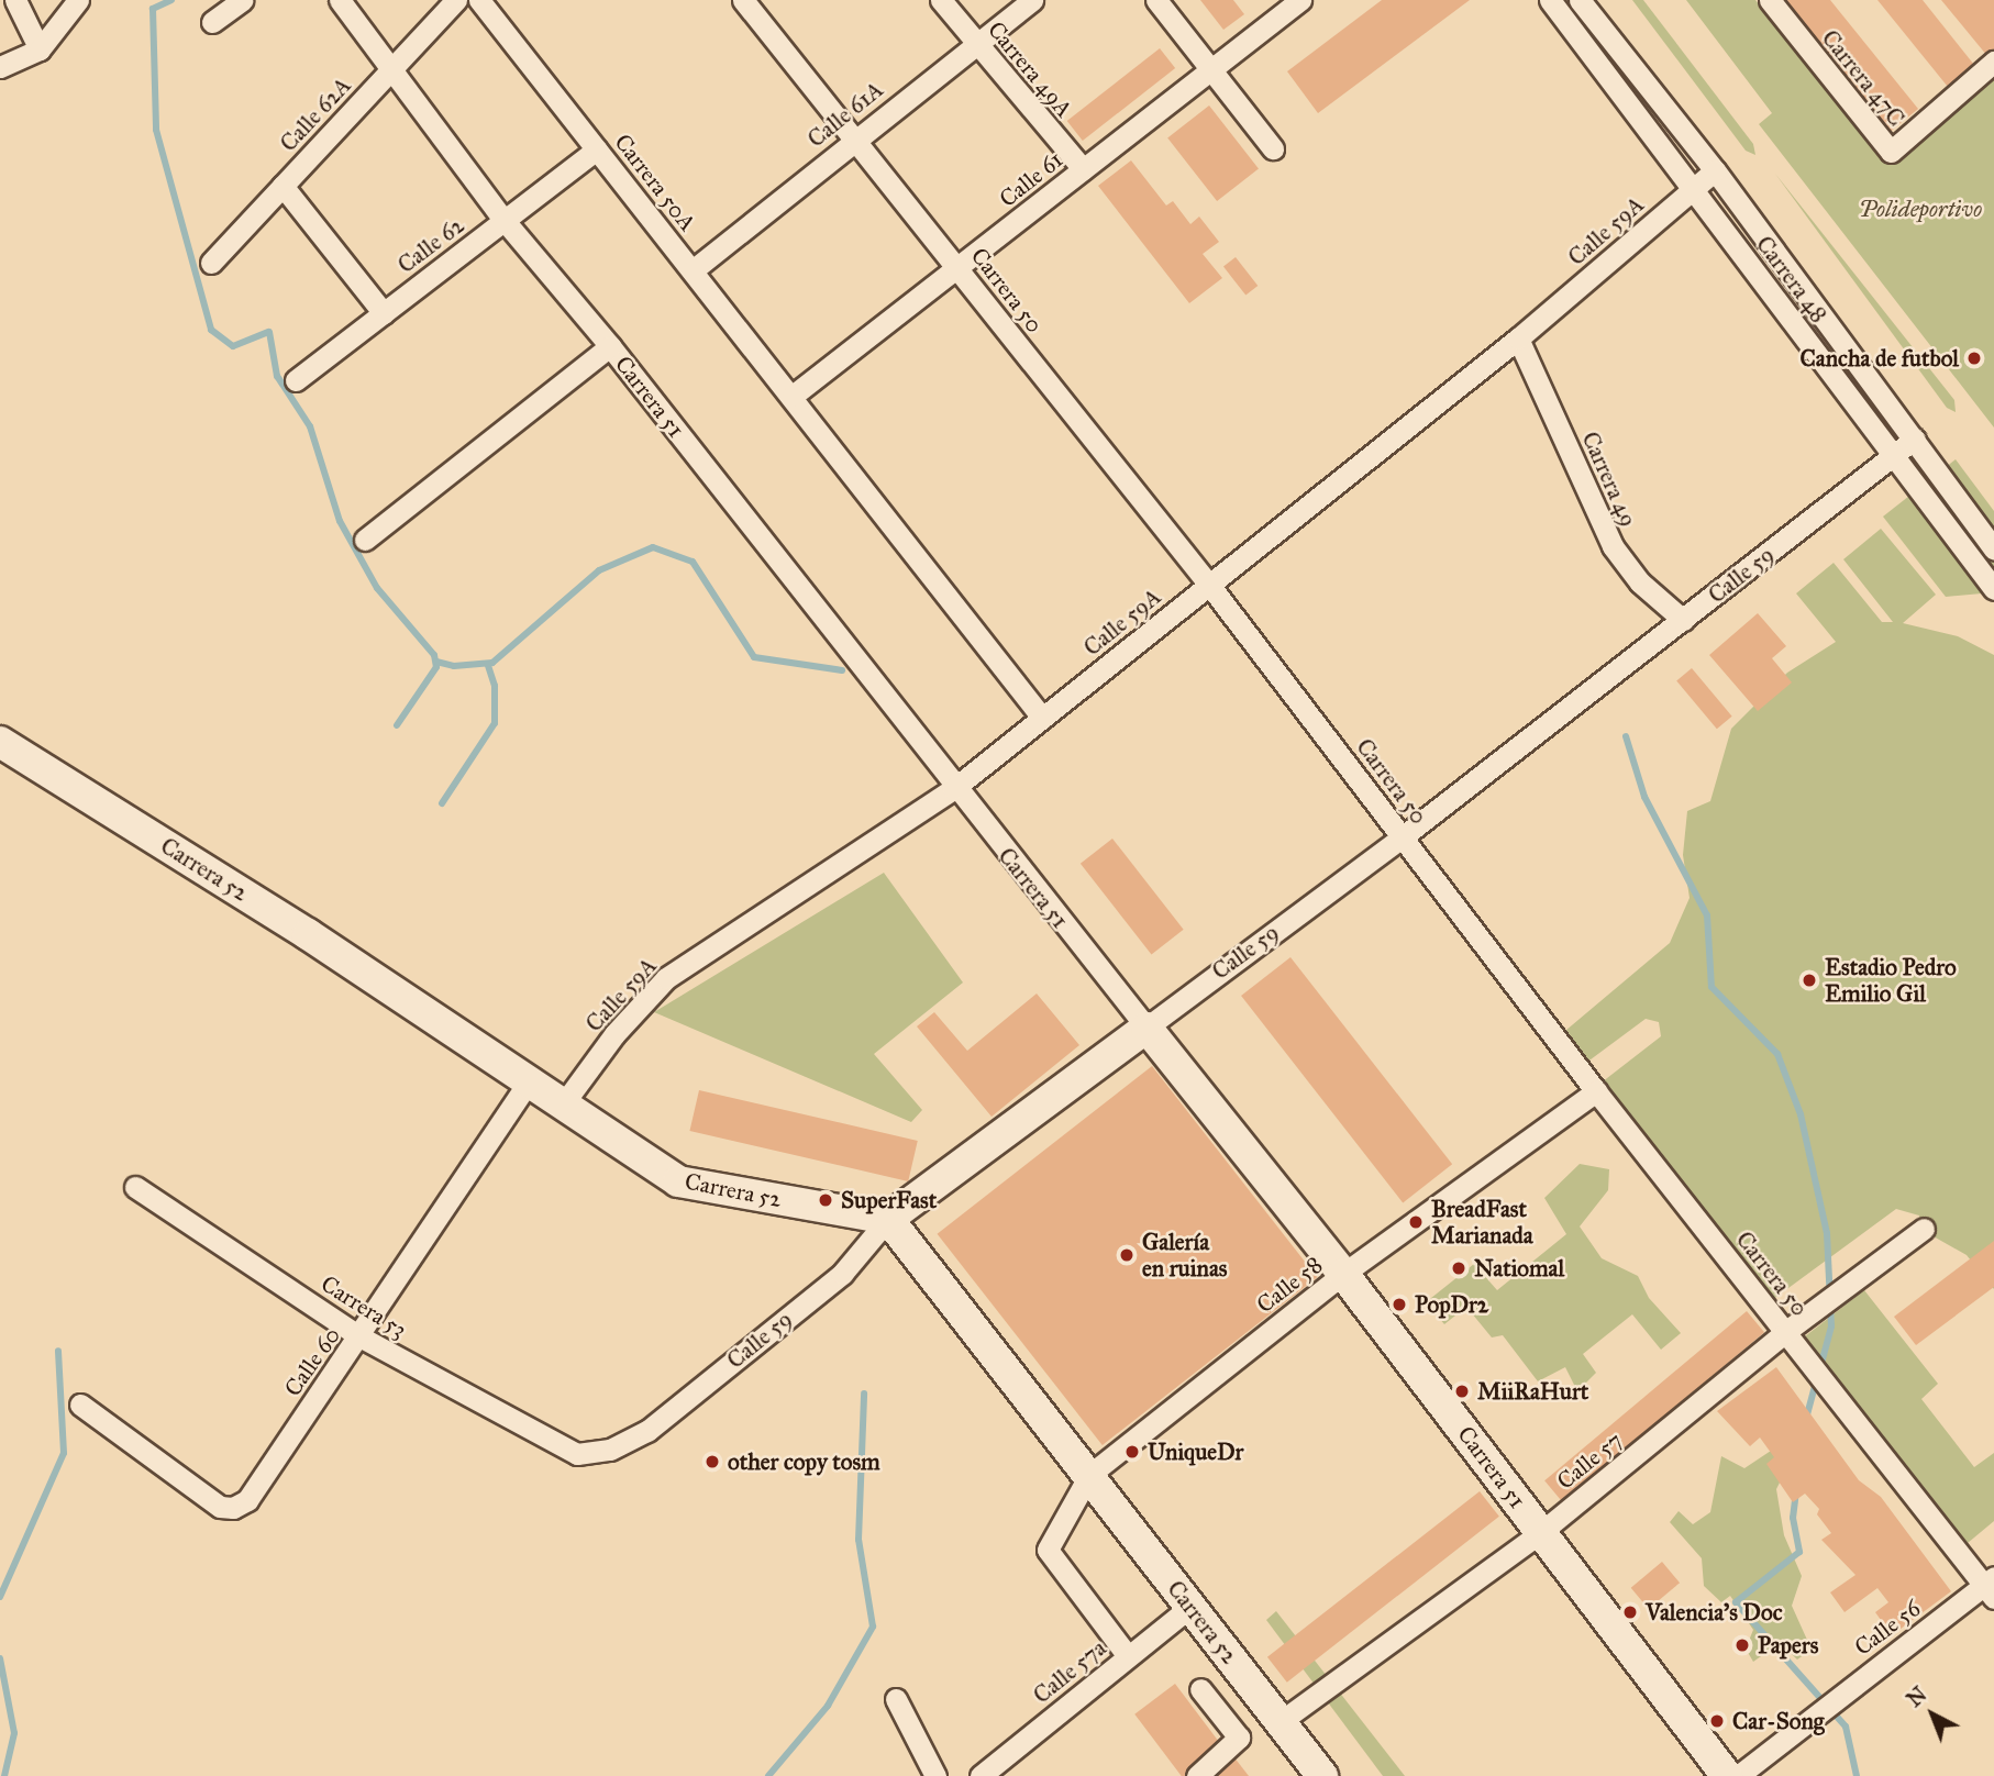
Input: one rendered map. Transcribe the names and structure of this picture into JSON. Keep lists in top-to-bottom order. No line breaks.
{"streets":{"main road":["Carrera 51","Calle 59","Carrera 52"],"street":["Carrera 49A","Carrera 47C","Calle 62A","Calle 61A","Calle 61","Carrera 50A","Calle 59A","Calle 62","Carrera 48","Carrera 50","Carrera 49","Calle 58","Carrera 53","Calle 60","Calle 57","Calle 56","Calle 57a"]},"crossings":[["Carrera 49A","Calle 61A"],["Carrera 49A","Calle 61"],["Calle 62A","Carrera 51"],["Calle 61A","Carrera 50A"],["Calle 61A","Carrera 50"],["Calle 61","Carrera 50A"],["Calle 61","Carrera 50"],["Carrera 50A","Calle 59A"],["Carrera 50A","Calle 62"],["Calle 59A","Carrera 48"],["Calle 59A","Carrera 50"],["Calle 59A","Carrera 51"],["Calle 59A","Carrera 49"],["Calle 59A","Carrera 52"],["Calle 62","Carrera 51"],["Carrera 48","Calle 59"],["Carrera 50","Calle 59"],["Carrera 50","Calle 58"],["Carrera 50","Calle 57"],["Carrera 50","Calle 56"],["Carrera 51","Calle 59"],["Carrera 51","Calle 58"],["Carrera 51","Calle 57"],["Carrera 49","Calle 59"],["Calle 59","Carrera 52"],["Calle 59","Carrera 53"],["Carrera 52","Calle 58"],["Carrera 52","Calle 60"],["Carrera 52","Calle 57"],["Carrera 52","Calle 57a"],["Calle 58","Calle 57a"],["Carrera 53","Calle 60"]],"parks":["Polideportivo"],"places":["Cancha de futbol","Estadio Pedro Emilio Gil","SuperFast","BreadFast Marianada","Galería en ruinas","Natiomal","PopDr2","MiiRaHurt","UniqueDr","other copy tosm","Valencia's Doc","Papers","Car-Song"],"north":"top left"}
